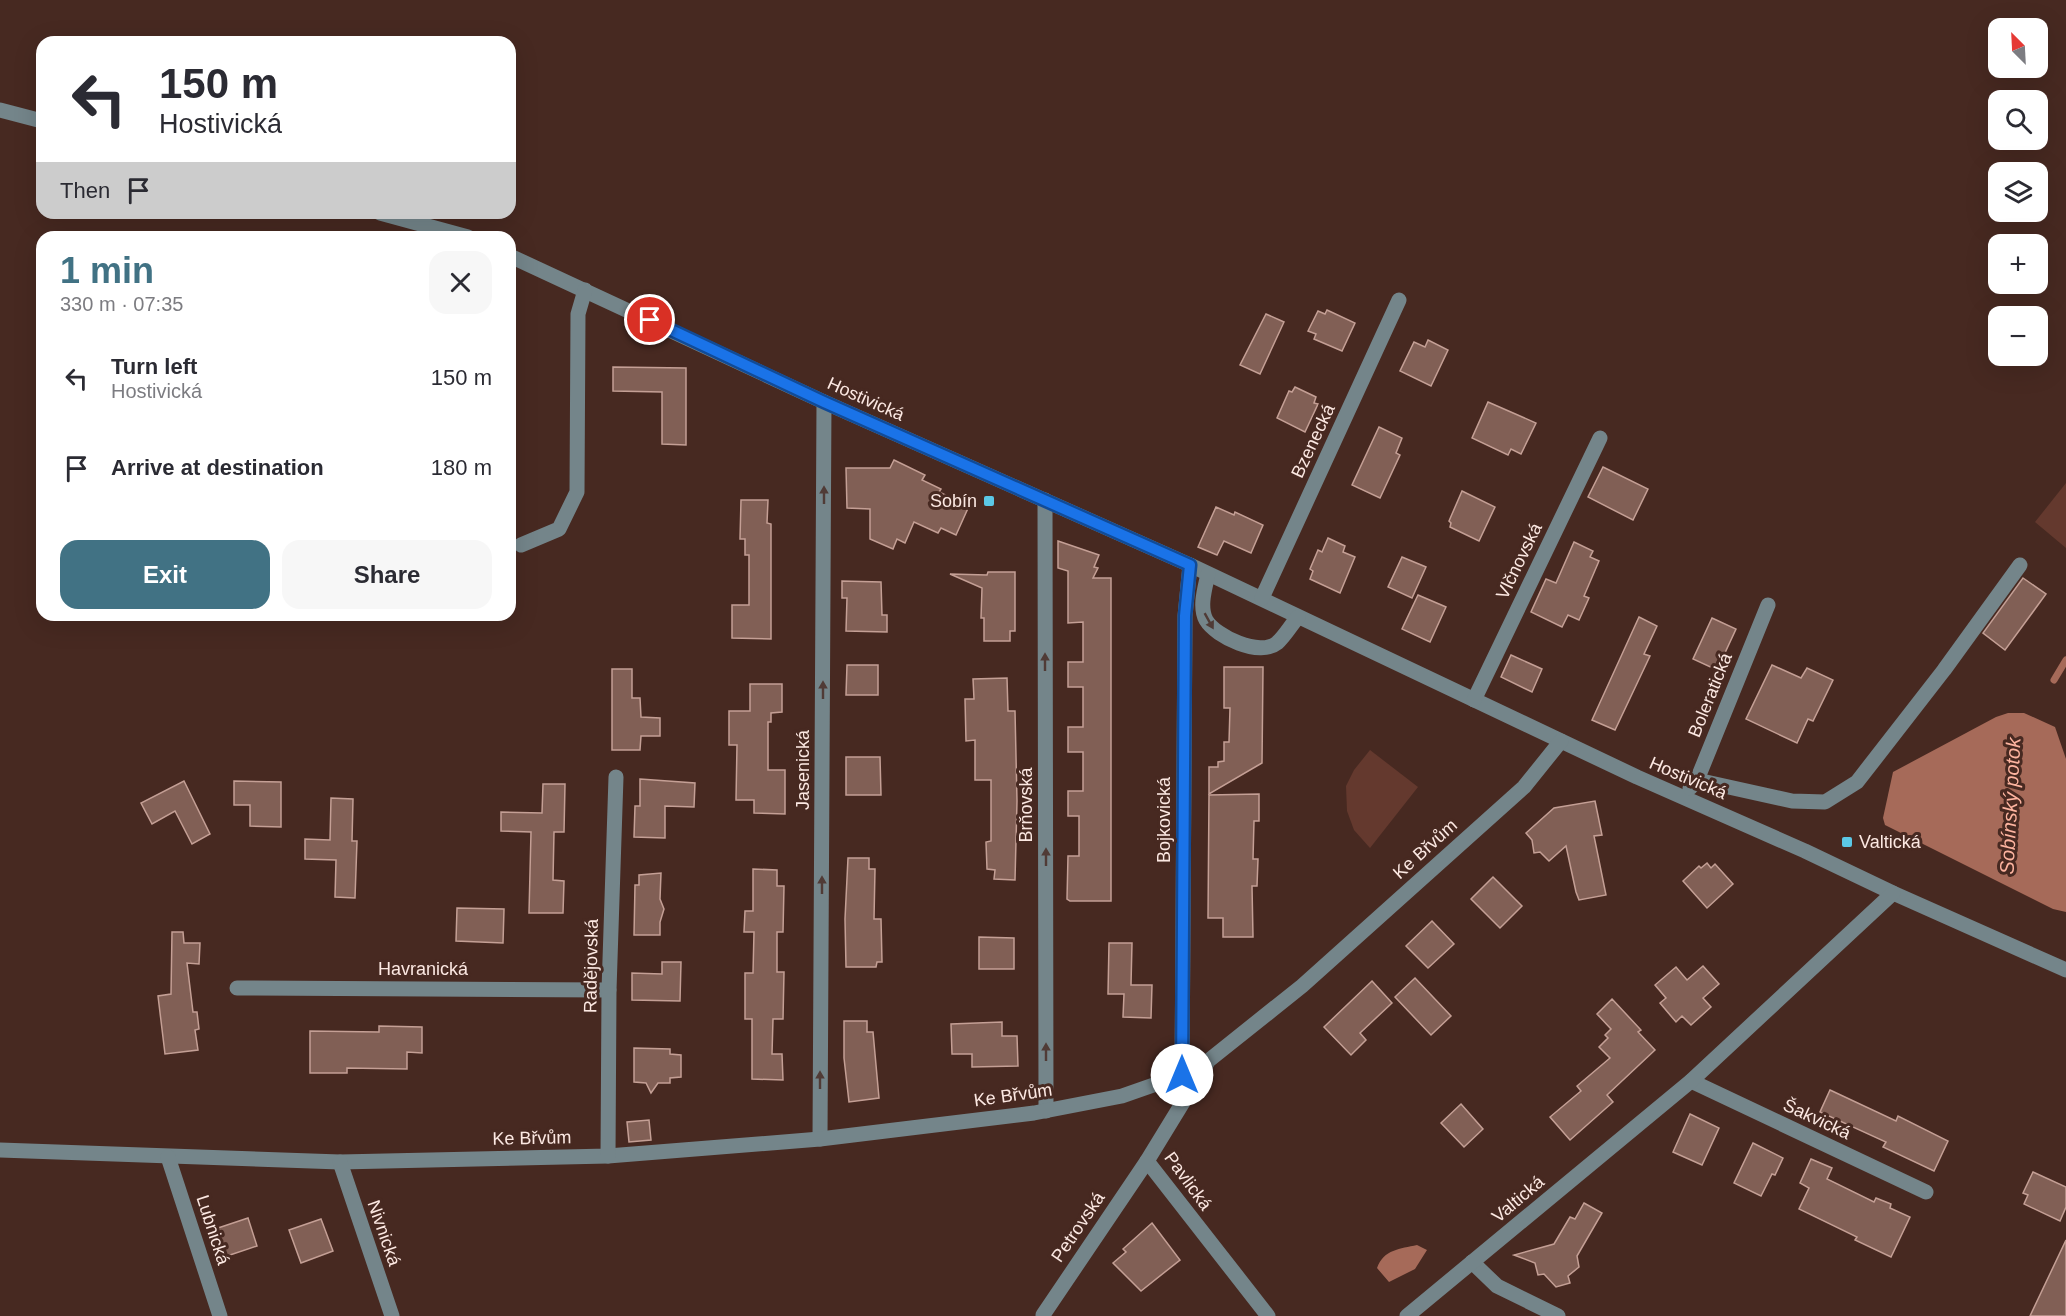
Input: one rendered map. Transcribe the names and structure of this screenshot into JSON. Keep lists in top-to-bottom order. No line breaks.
{"streets":{"street":["Hostivická","Bzenecká","Vlčnovská","Boleratická","Jasenická","Brňovská","Bojkovická","Ke Břvům","Radějovská","Havranická","Šakvická","Pavlická","Valtická","Petrovská","Lubnická","Nivnická"]},"crossings":[["Hostivická","Bzenecká"],["Hostivická","Vlčnovská"],["Hostivická","Boleratická"],["Hostivická","Jasenická"],["Hostivická","Brňovská"],["Hostivická","Bojkovická"],["Hostivická","Ke Břvům"],["Hostivická","Valtická"],["Jasenická","Ke Břvům"],["Brňovská","Ke Břvům"],["Bojkovická","Ke Břvům"],["Ke Břvům","Radějovská"],["Ke Břvům","Pavlická"],["Ke Břvům","Lubnická"],["Ke Břvům","Nivnická"],["Radějovská","Havranická"],["Šakvická","Valtická"],["Pavlická","Petrovská"]],"one_way":["Jasenická","Brňovská"],"water":["Sobínský potok"],"places":{"transit":["Sobín","Valtická"]},"north":"top left","page":{"map_buttons":["+","−"],"turn":["150 m","Hostivická"],"then":"Then","heading":["1 min","330 m · 07:35"],"list":[{"name":"Turn left","note":"Hostivická","value":"150 m"},{"name":"Arrive at destination","value":"180 m"}],"buttons":["Exit","Share"]}}
